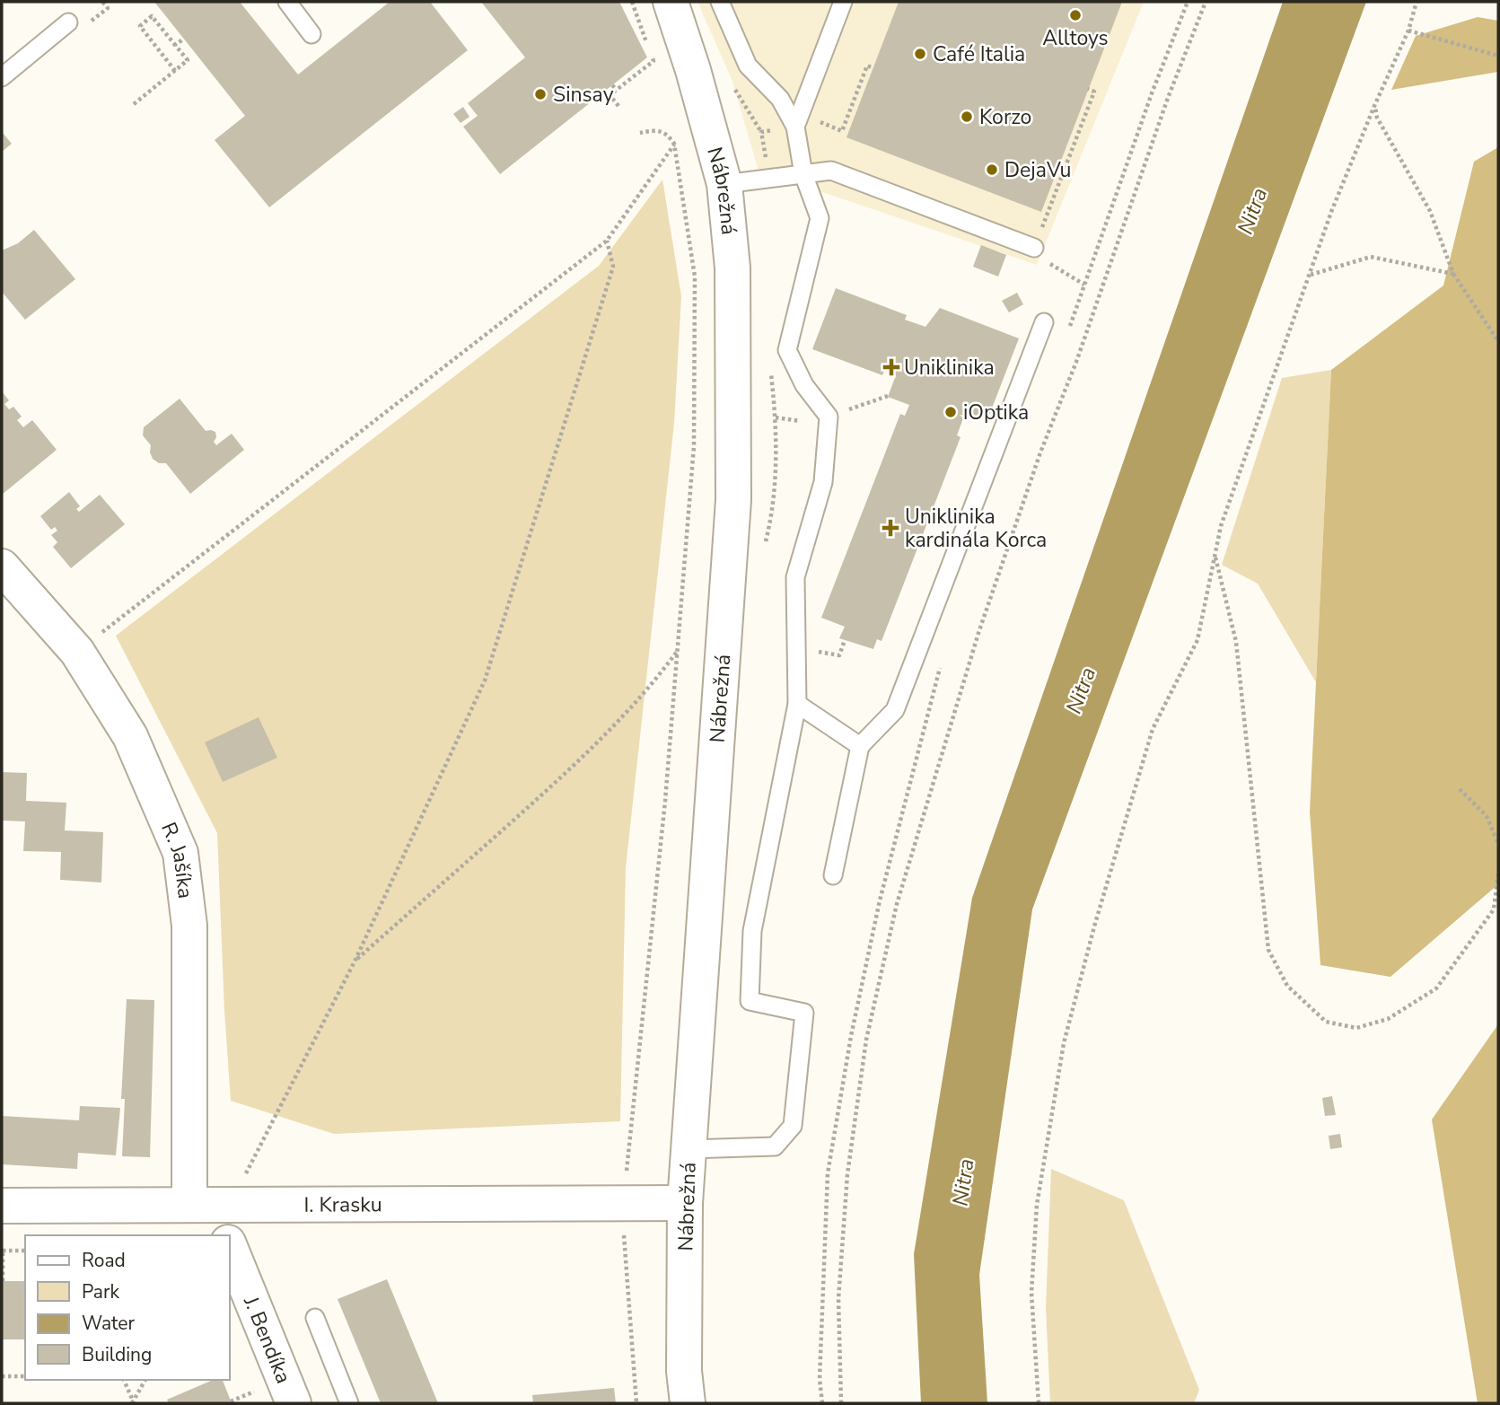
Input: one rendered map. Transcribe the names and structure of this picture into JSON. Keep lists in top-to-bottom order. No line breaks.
{"streets":{"street":["Nábrežná","R. Jašíka","I. Krasku","J. Bendíka"]},"crossings":[["Nábrežná","I. Krasku"],["R. Jašíka","I. Krasku"]],"water":["Nitra"],"places":{"other":["Alltoys","Café Italia","Sinsay","Korzo","DejaVu","iOptika"],"health":["Uniklinika","Uniklinika kardinála Korca"]},"legend":["Road","Park","Water","Building"]}
